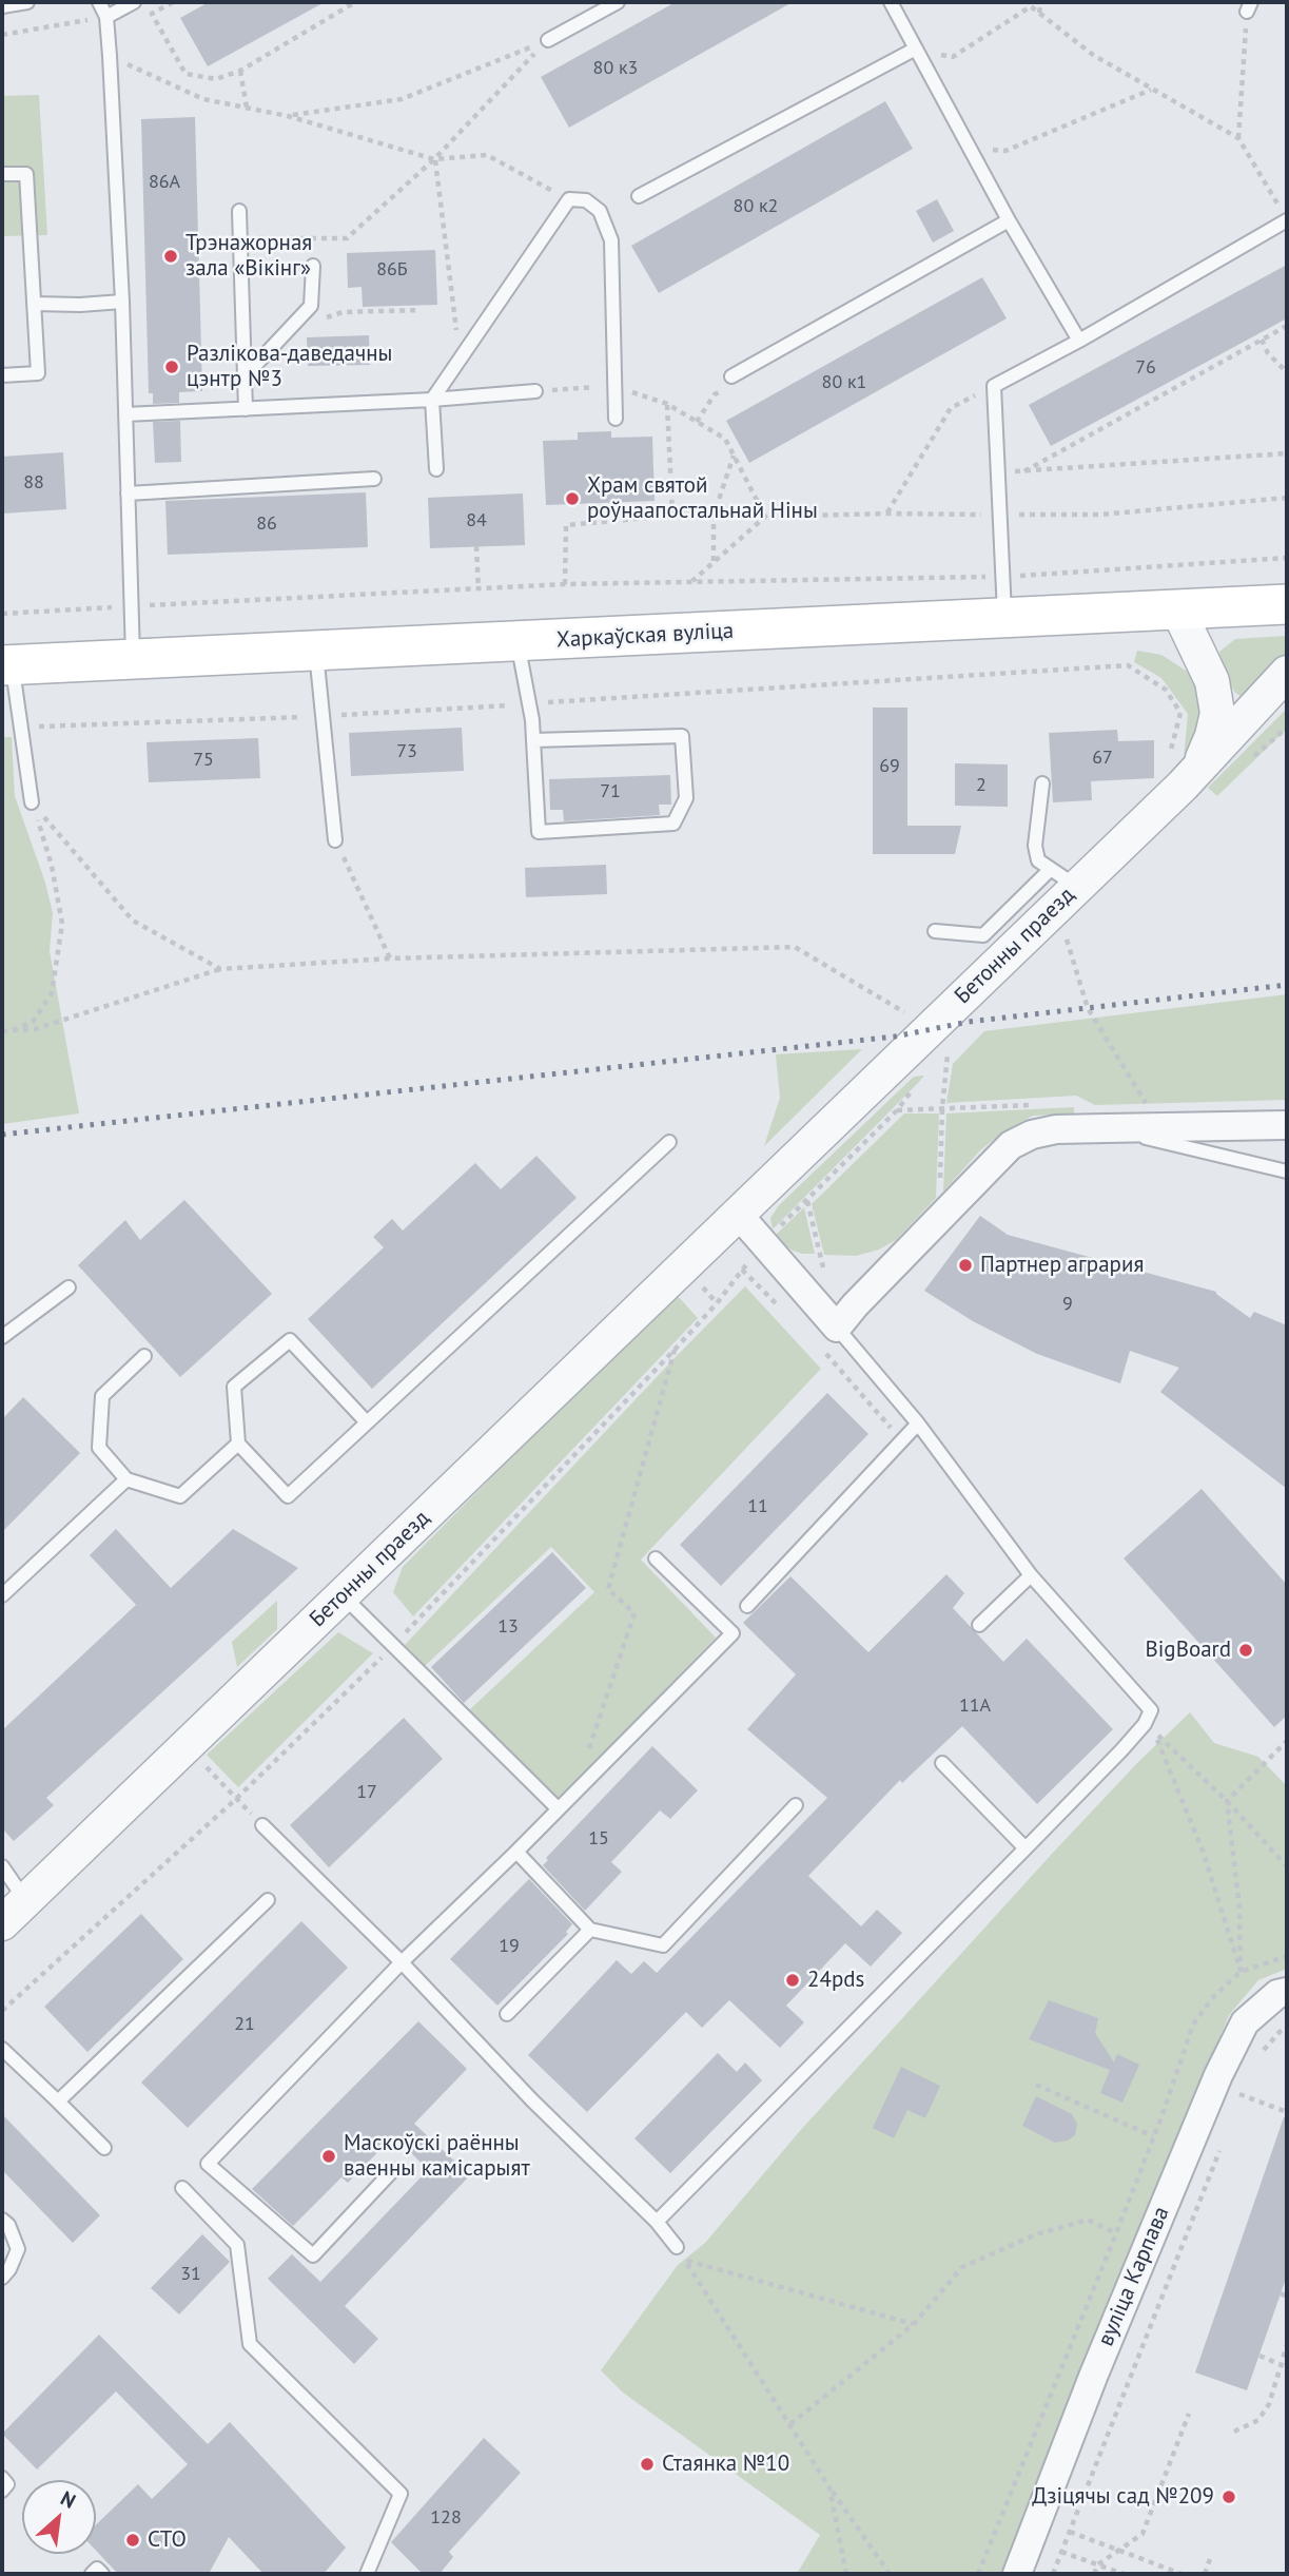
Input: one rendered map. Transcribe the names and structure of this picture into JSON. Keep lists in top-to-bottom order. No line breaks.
{"streets":{"main road":["Харкаўская вуліца"],"street":["Бетонны праезд","вуліца Карпава"]},"places":["Трэнажорная зала «Вікінг»","Разлікова-даведачны цэнтр №3","Храм святой роўнаапостальнай Ніны","Партнер агрария","BigBoard","24pds","Маскоўскі раённы ваенны камісарыят","Стаянка №10","Дзіцячы сад №209","СТО"],"house_numbers":["80 к3","86А","80 к2","86Б","76","80 к1","88","84","86","73","67","75","69","2","71","9","11","13","11А","17","15","19","21","31","128"],"north":"top right"}
